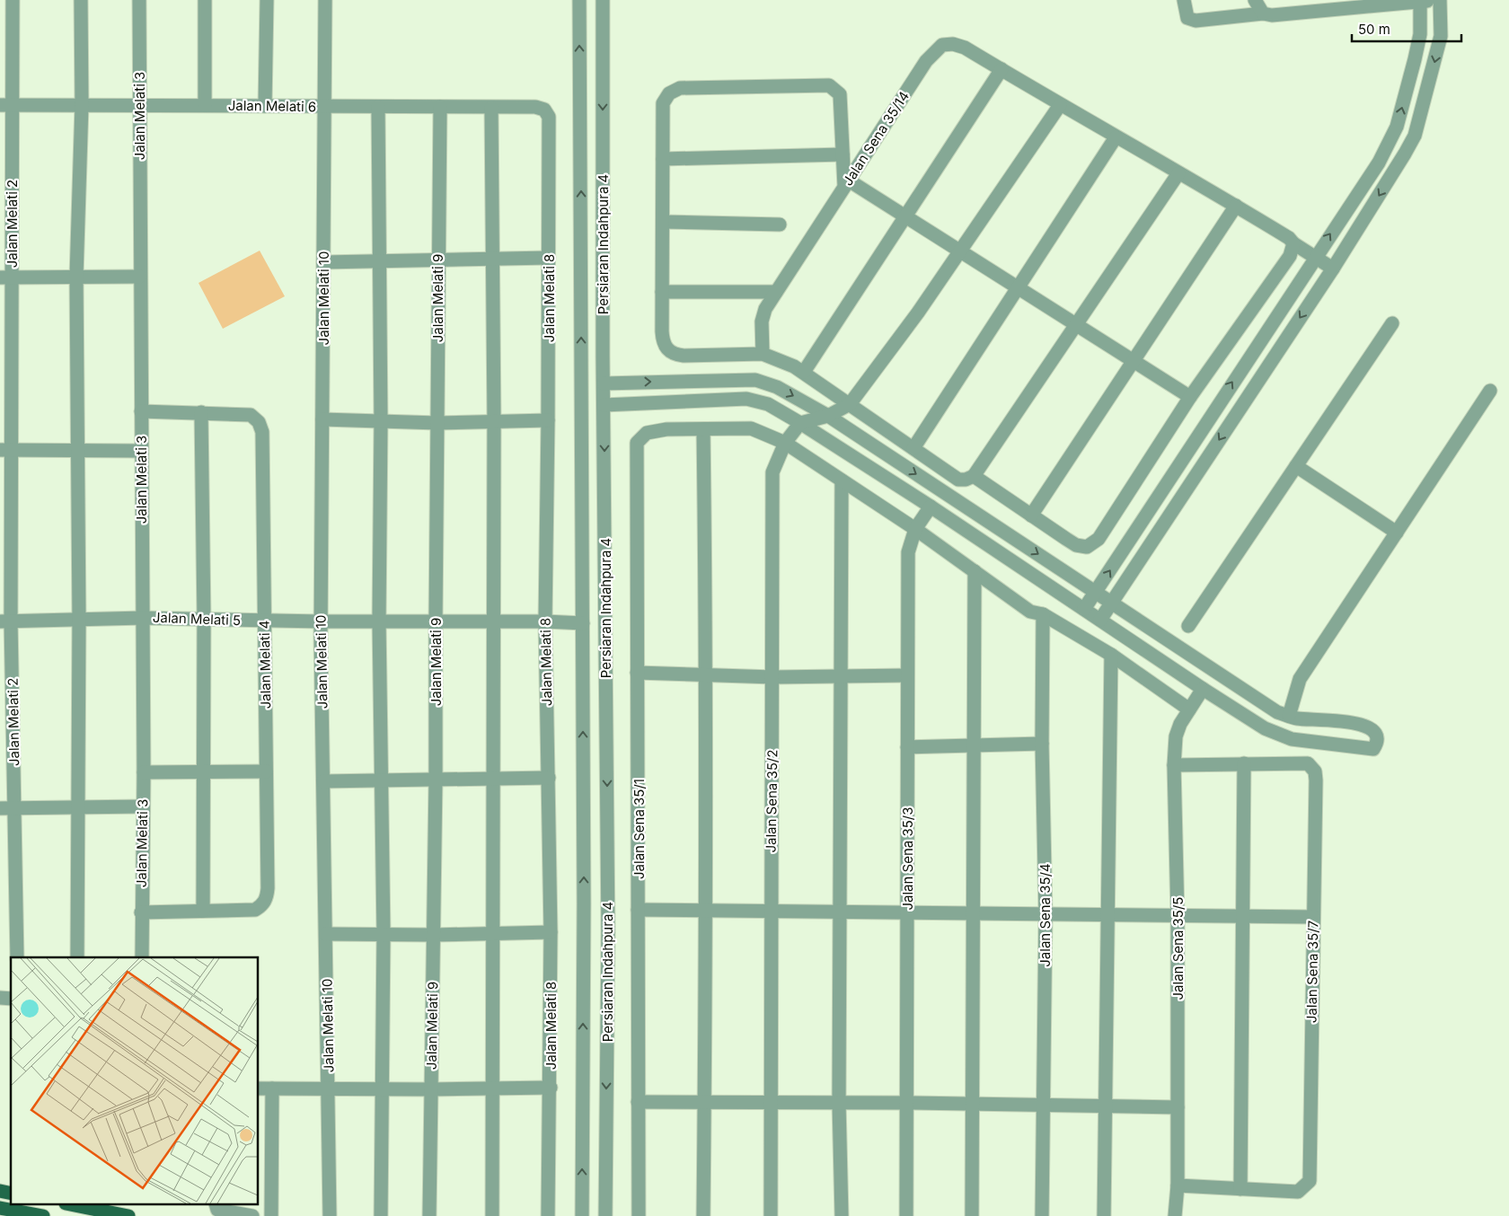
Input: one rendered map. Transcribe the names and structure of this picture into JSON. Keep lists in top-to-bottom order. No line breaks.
{"streets":{"street":["Jalan Melati 6","Jalan Melati 3","Jalan Sena 35/14","Jalan Melati 2","Persiaran Indahpura 4","Jalan Melati 10","Jalan Melati 9","Jalan Melati 8","Jalan Melati 5","Jalan Melati 4","Jalan Sena 35/2","Jalan Sena 35/1","Jalan Sena 35/3","Jalan Sena 35/4","Jalan Sena 35/5","Jalan Sena 35/7"]},"crossings":[["Jalan Melati 6","Jalan Melati 3"],["Jalan Melati 6","Jalan Melati 2"],["Jalan Melati 6","Jalan Melati 10"],["Jalan Melati 6","Jalan Melati 9"],["Jalan Melati 6","Jalan Melati 8"],["Jalan Melati 3","Jalan Melati 5"],["Jalan Melati 3","Jalan Melati 4"],["Jalan Melati 2","Jalan Melati 5"],["Persiaran Indahpura 4","Jalan Melati 5"],["Jalan Melati 10","Jalan Melati 5"],["Jalan Melati 9","Jalan Melati 5"],["Jalan Melati 8","Jalan Melati 5"],["Jalan Melati 5","Jalan Melati 4"],["Jalan Sena 35/5","Jalan Sena 35/7"]],"scale_bar":"50 m"}
